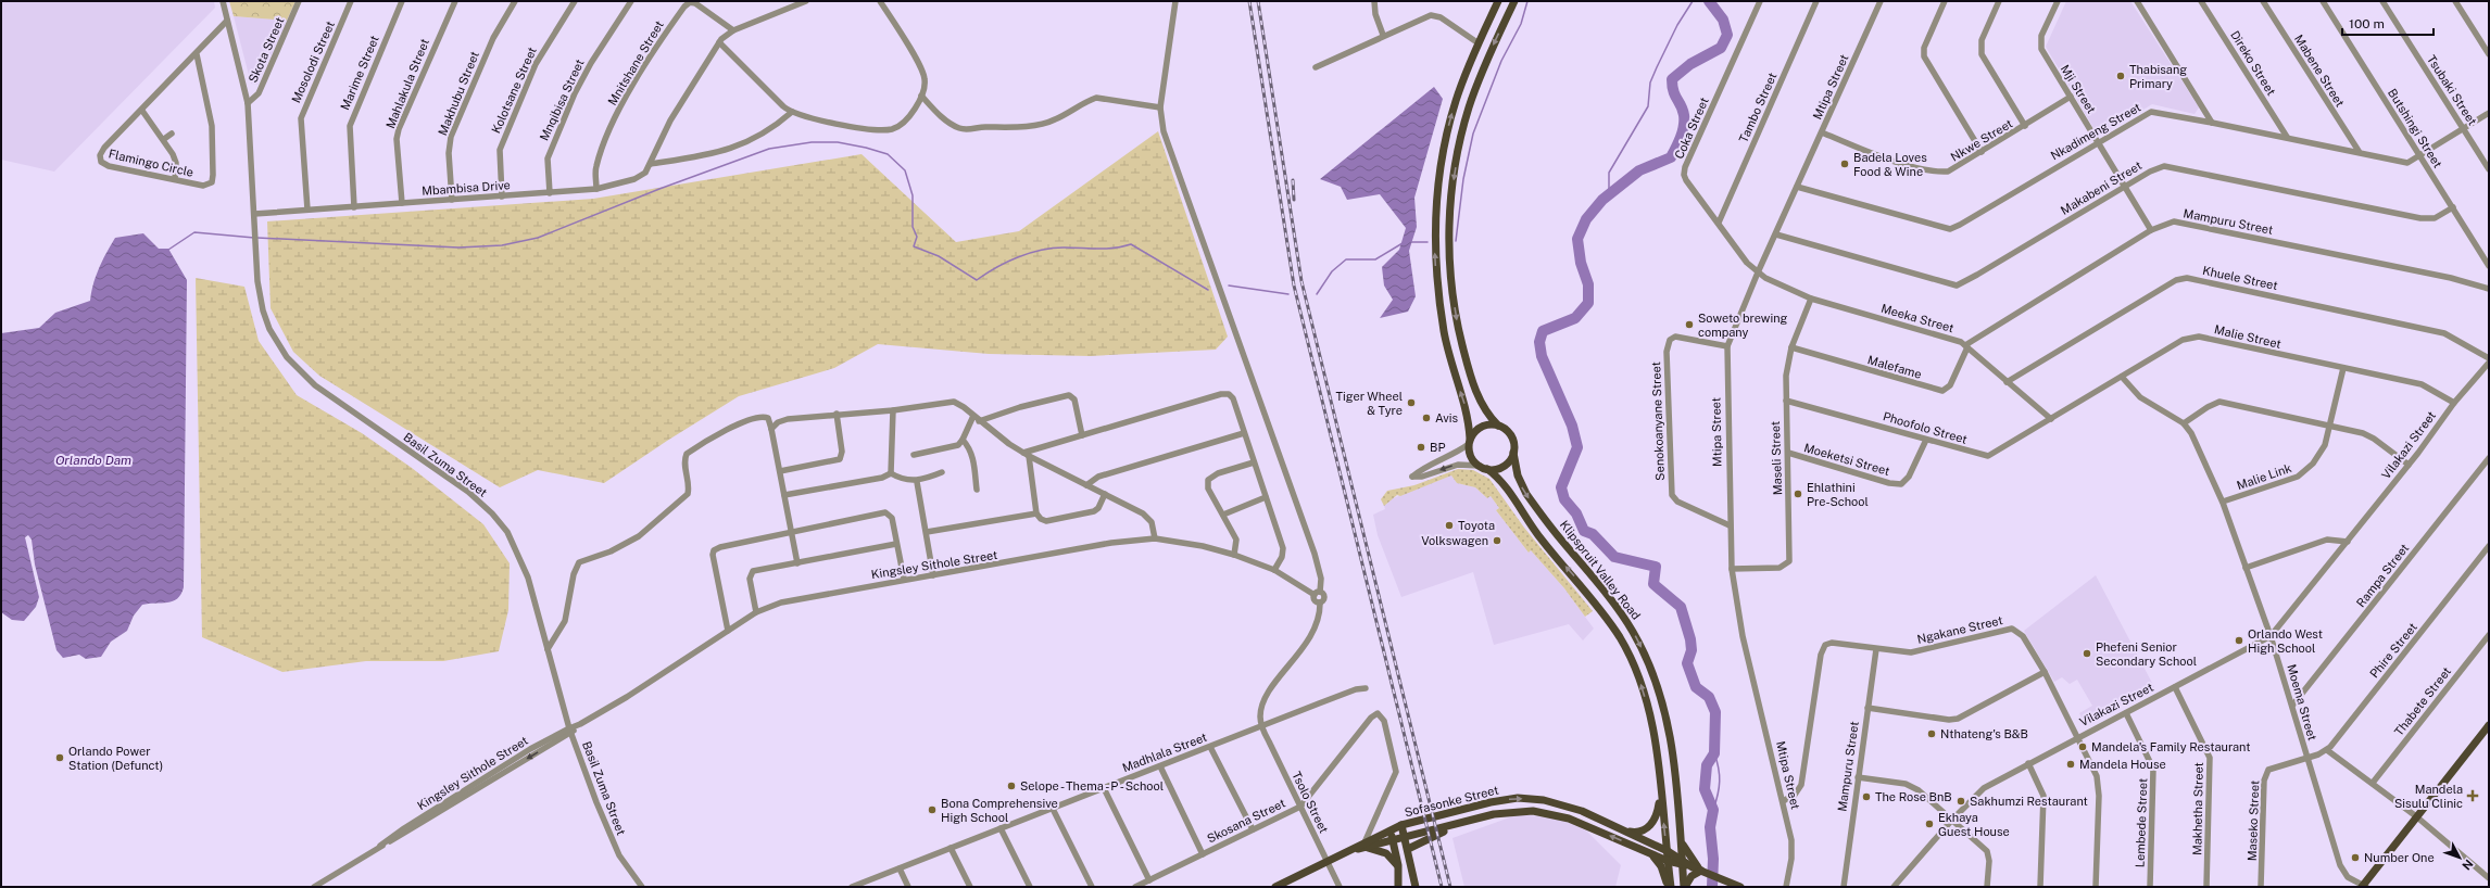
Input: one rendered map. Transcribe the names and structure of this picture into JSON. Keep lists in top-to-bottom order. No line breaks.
{"streets":{"main road":["Klipspruit Valley Road","Sofasonke Street"],"street":["Skota Street","Mosolodi Street","Mnitshane Street","Direko Street","Mabene Street","Marime Street","Mahlakula Street","Mtipa Street","Mji Street","Kolotsane Street","Tsubaki Street","Makhubu Street","Mnqibisa Street","Tambo Street","Coka Street","Butshingi Street","Nkadimeng Street","Nkwe Street","Flamingo Circle","Mbambisa Drive","Makabeni Street","Mampuru Street","Khuele Street","Meeka Street","Malie Street","Malefame","Senokoanyane Street","Phoofolo Street","Vilakazi Street","Maseli Street","Moeketsi Street","Basil Zuma Street","Malie Link","Kingsley Sithole Street","Rampa Street","Ngakane Street","Phire Street","Thabete Street","Moema Street","Madhlala Street","Tsolo Street","Makhetha Street","Skosana Street","Maseko Street","Lembede Street"]},"crossings":[["Mosolodi Street","Mbambisa Drive"],["Mnitshane Street","Mbambisa Drive"],["Direko Street","Nkadimeng Street"],["Mabene Street","Nkadimeng Street"],["Marime Street","Mbambisa Drive"],["Mahlakula Street","Mbambisa Drive"],["Mtipa Street","Coka Street"],["Mtipa Street","Nkadimeng Street"],["Mtipa Street","Nkwe Street"],["Mtipa Street","Makabeni Street"],["Mtipa Street","Meeka Street"],["Mtipa Street","Senokoanyane Street"],["Mtipa Street","Maseli Street"],["Mtipa Street","Ngakane Street"],["Mji Street","Nkadimeng Street"],["Mji Street","Nkwe Street"],["Mji Street","Makabeni Street"],["Mji Street","Mampuru Street"],["Kolotsane Street","Mbambisa Drive"],["Tsubaki Street","Nkadimeng Street"],["Makhubu Street","Mbambisa Drive"],["Mnqibisa Street","Mbambisa Drive"],["Tambo Street","Coka Street"],["Coka Street","Meeka Street"],["Butshingi Street","Nkadimeng Street"],["Butshingi Street","Makabeni Street"],["Mbambisa Drive","Basil Zuma Street"],["Mampuru Street","Meeka Street"],["Mampuru Street","Malefame"],["Mampuru Street","Ngakane Street"],["Khuele Street","Meeka Street"],["Meeka Street","Malie Street"],["Meeka Street","Malefame"],["Meeka Street","Phoofolo Street"],["Meeka Street","Maseli Street"],["Malie Street","Phoofolo Street"],["Malie Street","Vilakazi Street"],["Malie Street","Malie Link"],["Malie Street","Moema Street"],["Malefame","Maseli Street"],["Phoofolo Street","Maseli Street"],["Phoofolo Street","Moeketsi Street"],["Vilakazi Street","Ngakane Street"],["Vilakazi Street","Moema Street"],["Vilakazi Street","Makhetha Street"],["Vilakazi Street","Lembede Street"],["Maseli Street","Moeketsi Street"],["Basil Zuma Street","Kingsley Sithole Street"],["Malie Link","Moema Street"],["Klipspruit Valley Road","Sofasonke Street"],["Rampa Street","Moema Street"],["Moema Street","Maseko Street"],["Madhlala Street","Tsolo Street"],["Sofasonke Street","Tsolo Street"],["Sofasonke Street","Skosana Street"],["Tsolo Street","Skosana Street"]],"water":["Orlando Dam"],"places":{"other":["Thabisang Primary","Badela Loves Food & Wine","Soweto brewing company","Tiger Wheel & Tyre","Avis","BP","Ehlathini Pre-School","Toyota","Volkswagen","Orlando West High School","Phefeni Senior Secondary School","Nthateng's B&B","Mandela's Family Restaurant","Orlando Power Station (Defunct)","Mandela House","Selope - Thema - P - School","The Rose BnB","Sakhumzi Restaurant","Bona Comprehensive High School","Ekhaya Guest House","Number One"],"health":["Mandela Sisulu Clinic"]},"scale_bar":"100 m","north":"bottom right"}
